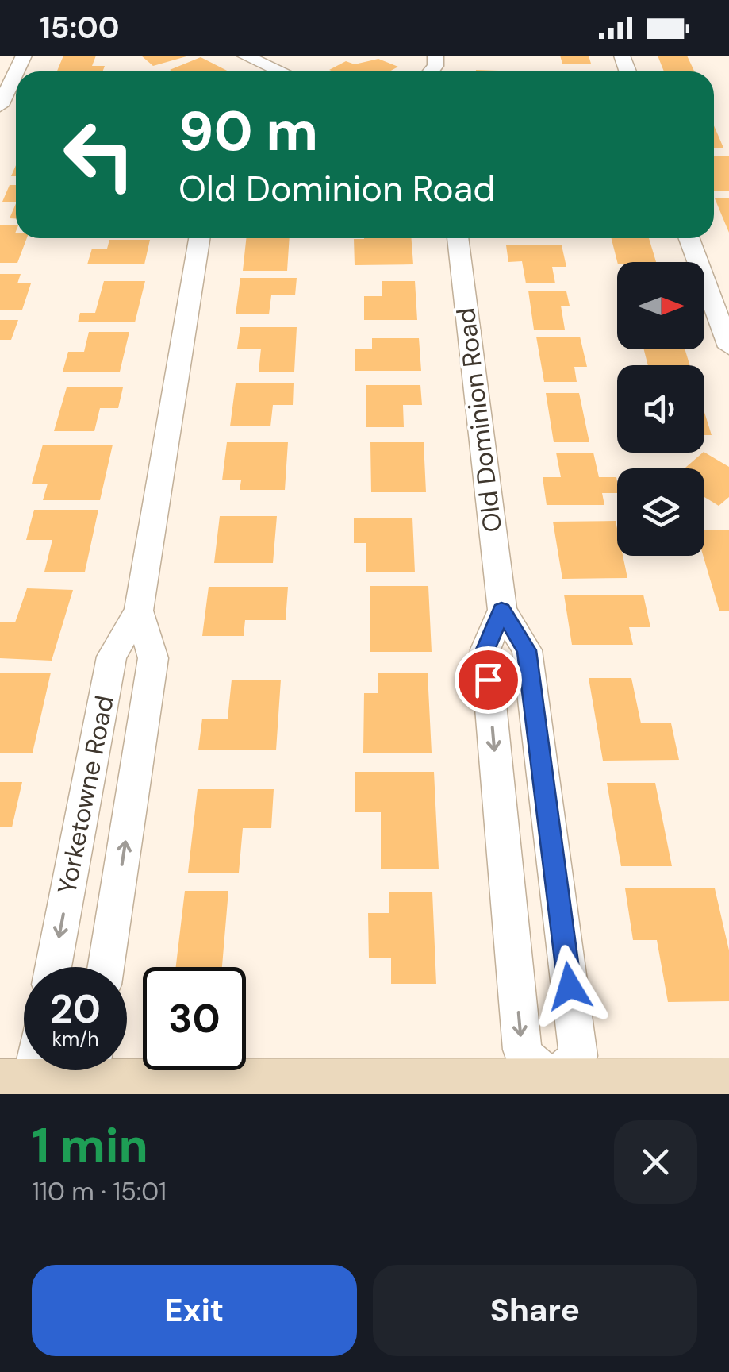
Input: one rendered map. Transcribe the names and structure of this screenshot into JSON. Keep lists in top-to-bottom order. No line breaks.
{"streets":{"street":["Old Dominion Road","Yorketowne Road"]},"north":"right","page":{"status":"15:00","turn":["90 m","Old Dominion Road"],"speed":"20 km/h","limit":"30","heading":["1 min","110 m · 15:01"],"buttons":["Exit","Share"]}}
